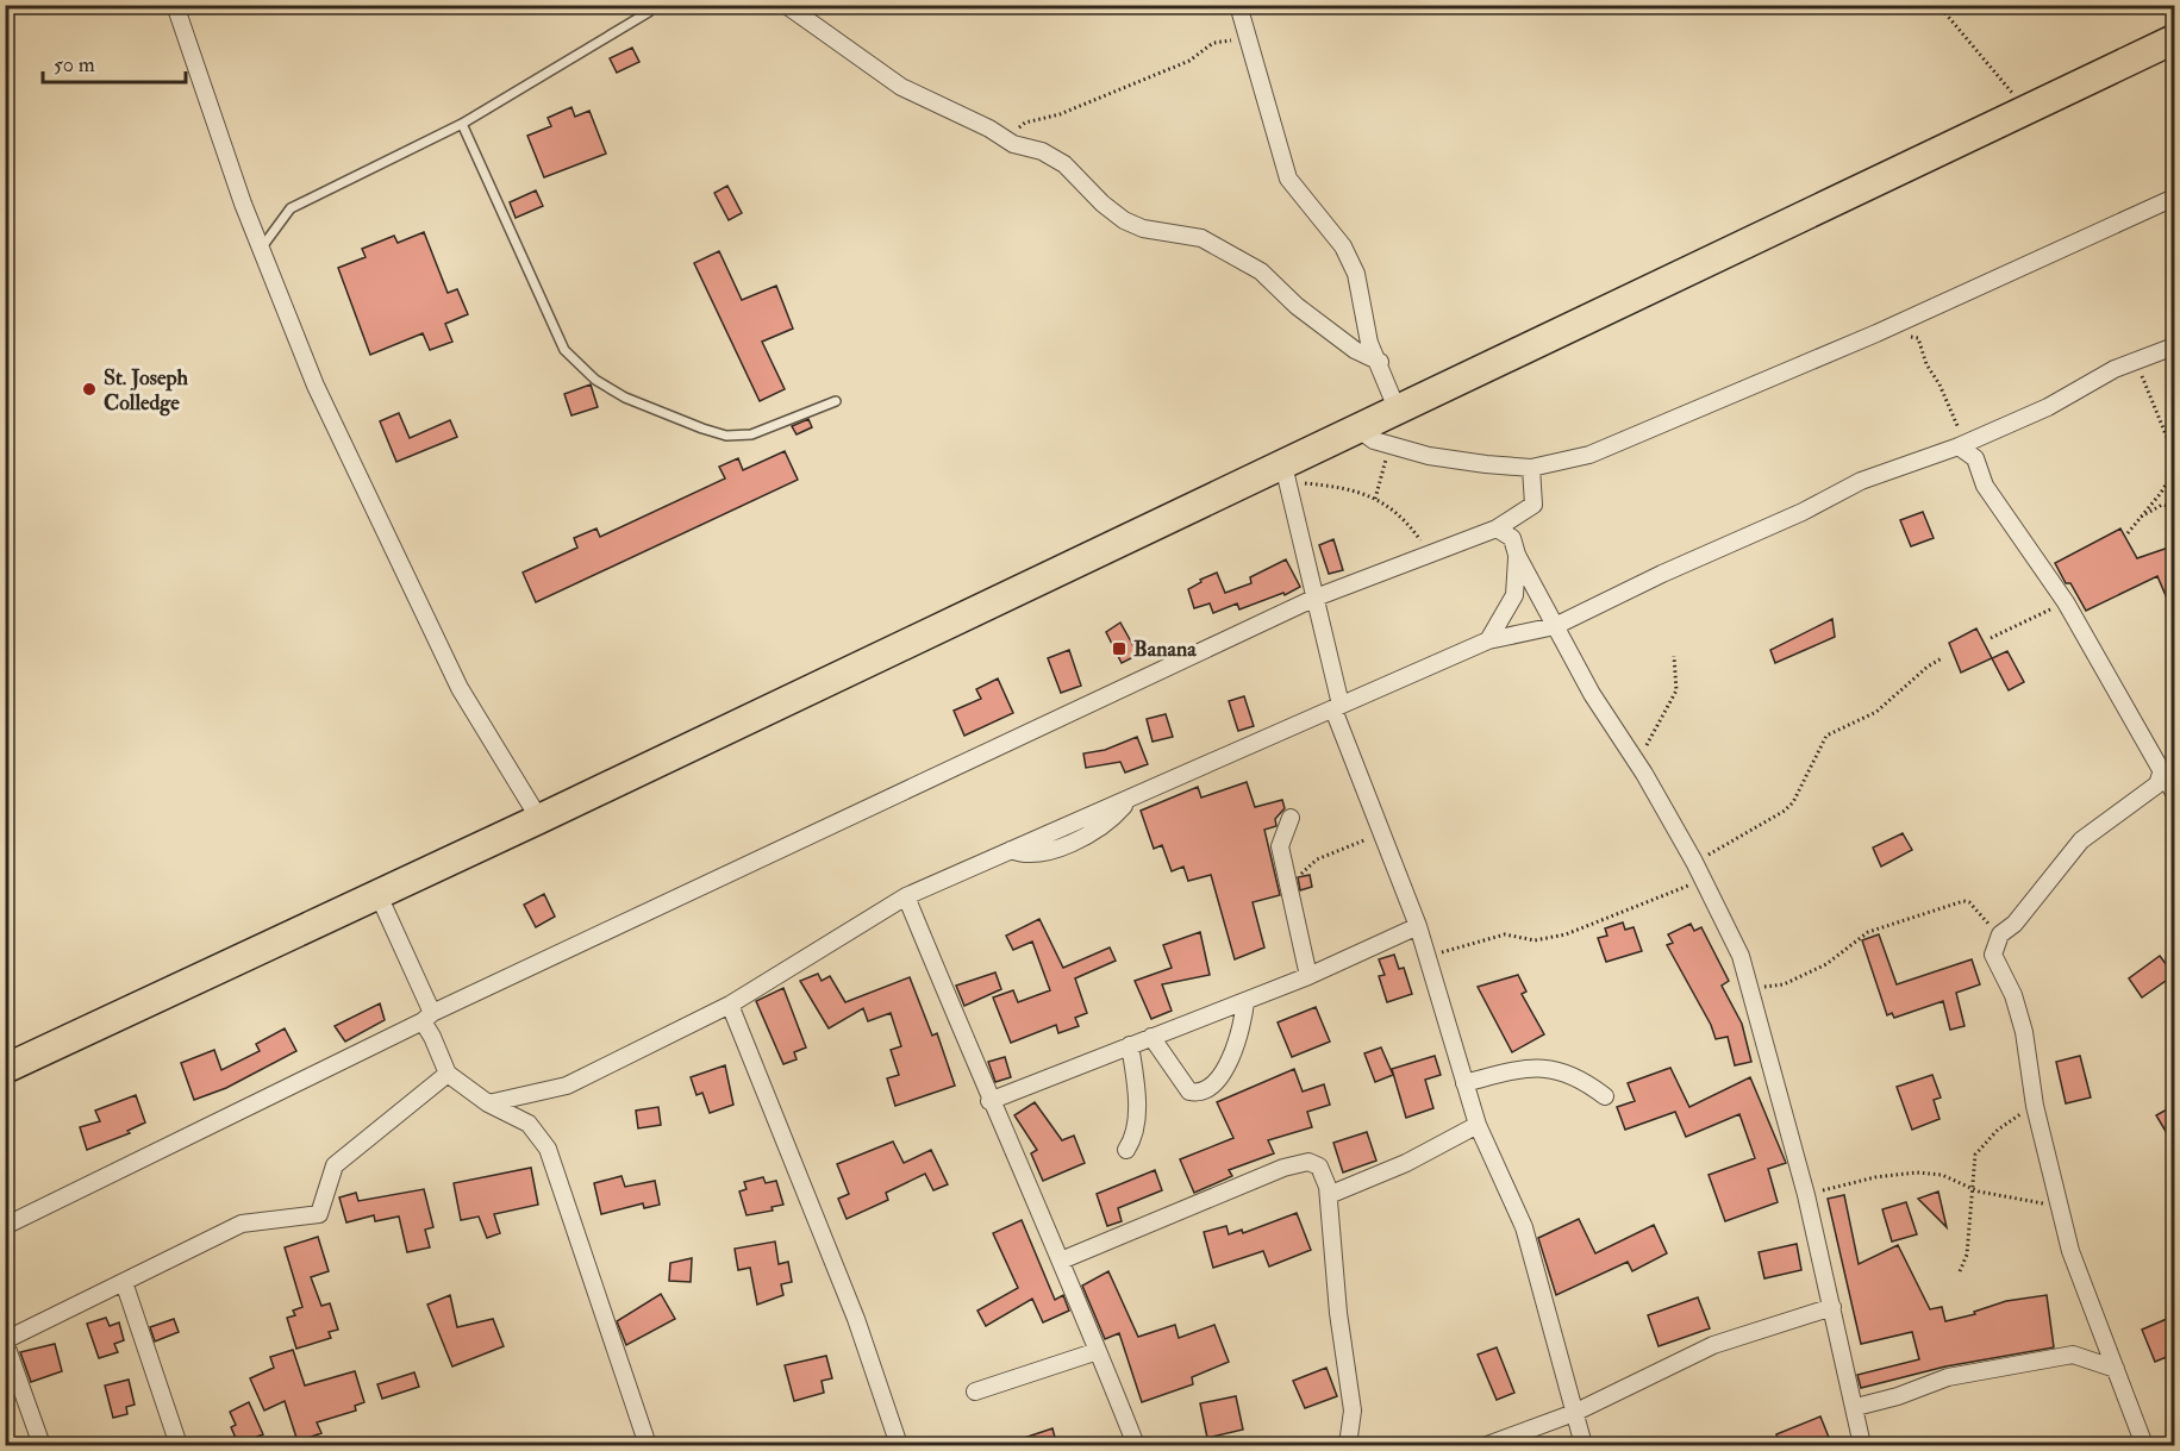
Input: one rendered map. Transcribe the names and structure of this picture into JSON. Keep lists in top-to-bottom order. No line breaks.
{"places":{"other":["St. Joseph Colledge"],"transit":["Banana"]},"scale_bar":"50 m"}
